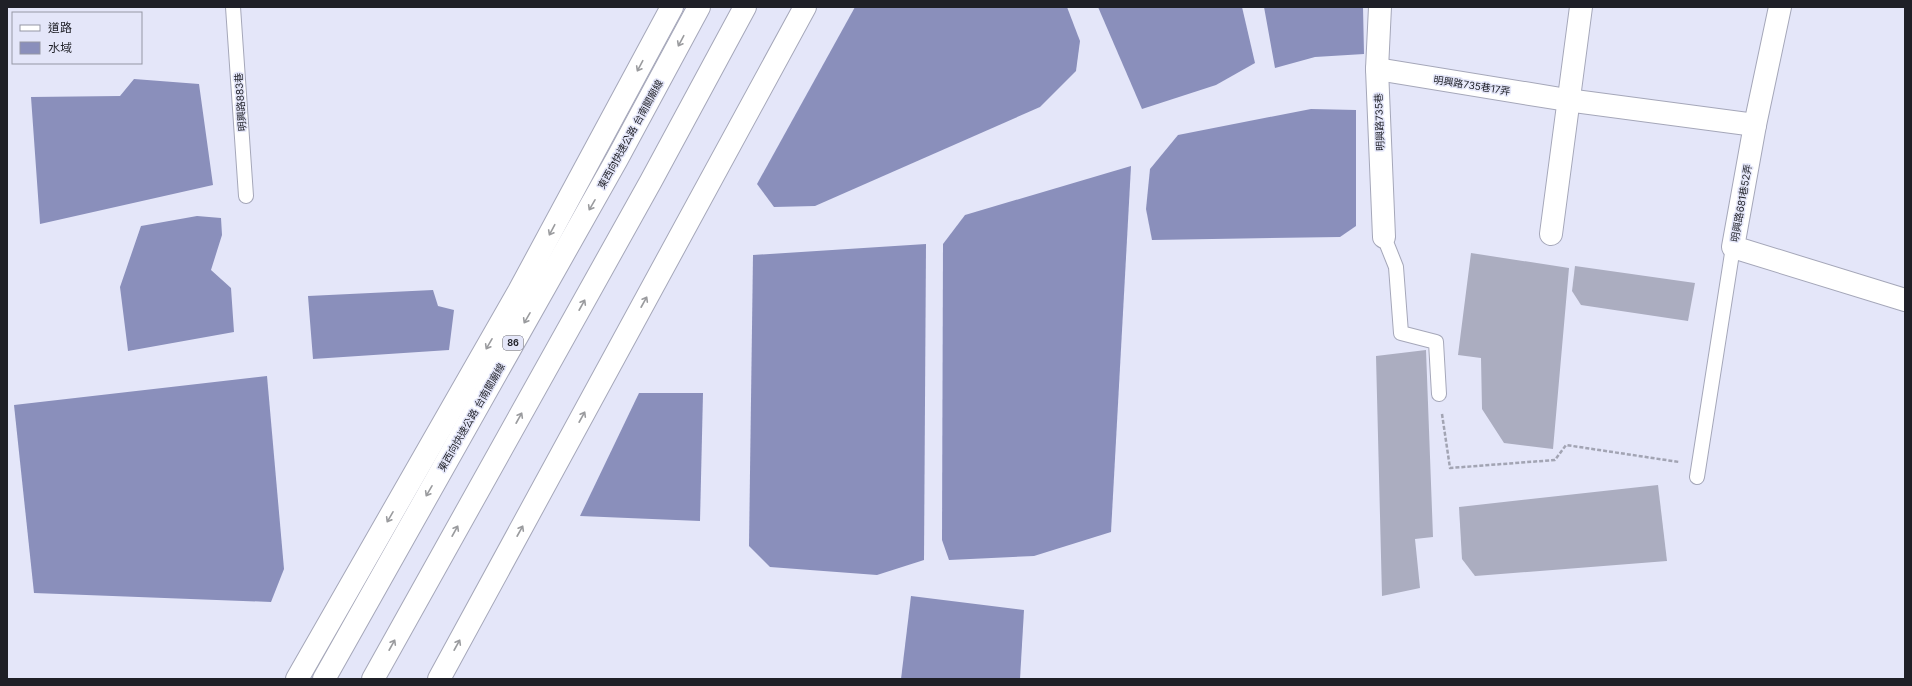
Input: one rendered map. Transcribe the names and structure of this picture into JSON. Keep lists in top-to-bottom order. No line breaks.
{"streets":{"main road":["明興路735巷17弄","明興路735巷","東西向快速公路 台南關廟線","明興路681巷52弄","86"],"lane":["明興路883巷"]},"crossings":[["明興路735巷17弄","明興路735巷"],["明興路735巷17弄","明興路681巷52弄"]],"legend":["道路","水域"]}
